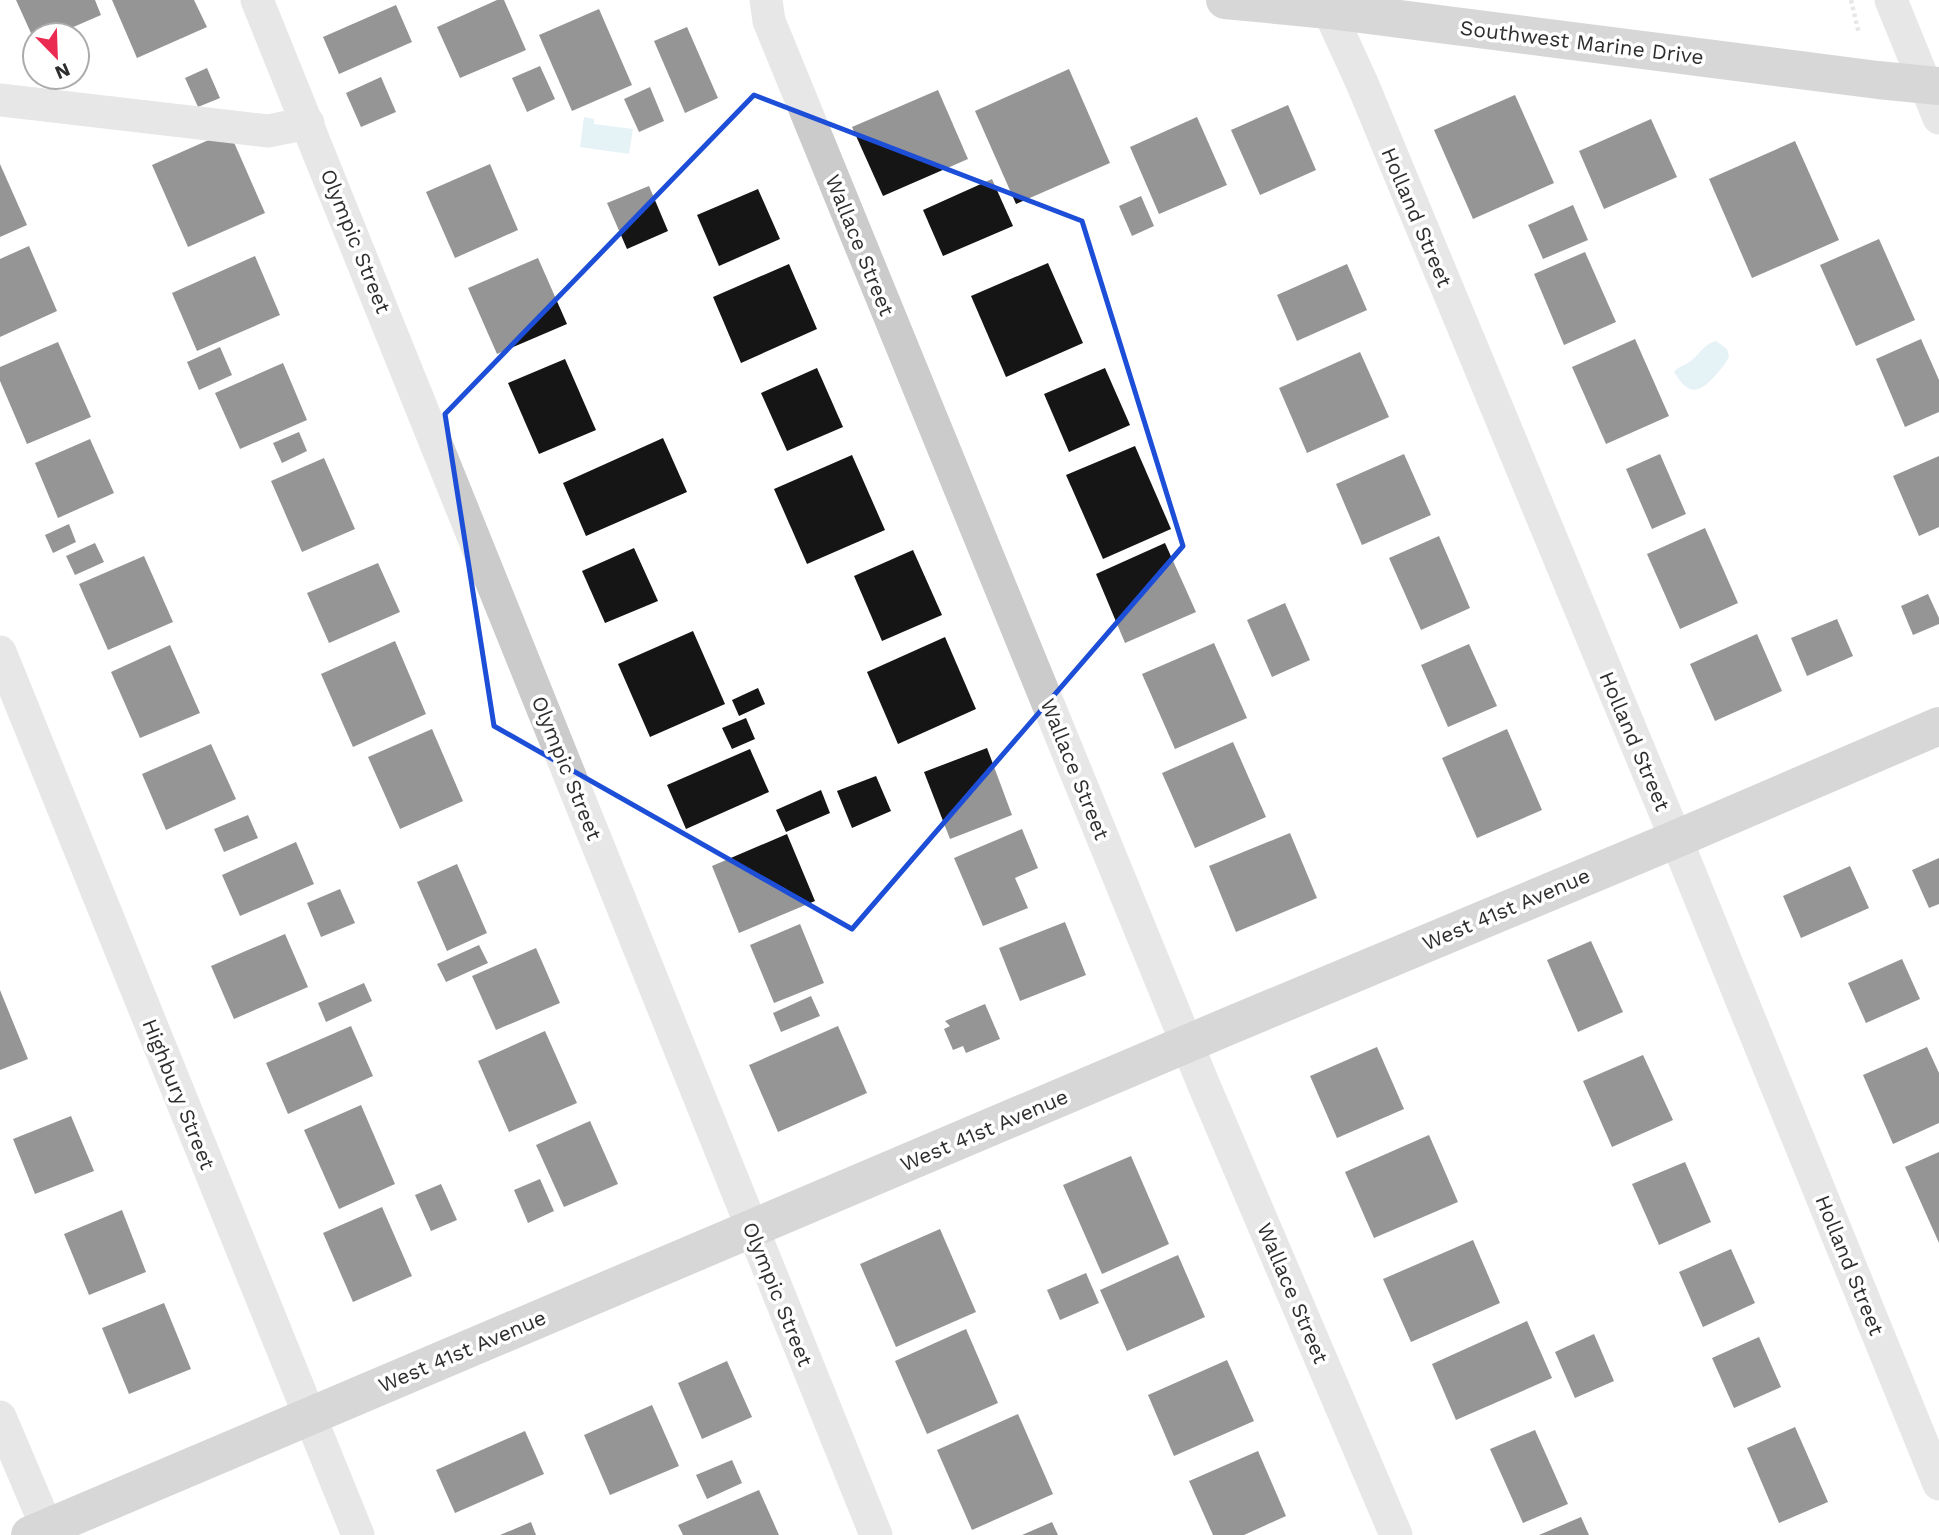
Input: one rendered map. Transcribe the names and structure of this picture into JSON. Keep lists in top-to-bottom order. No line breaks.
{"streets":{"main road":["Southwest Marine Drive","West 41st Avenue"],"street":["Holland Street","Olympic Street","Wallace Street","Highbury Street"]},"crossings":[["Southwest Marine Drive","Holland Street"],["Holland Street","West 41st Avenue"],["Olympic Street","West 41st Avenue"],["Wallace Street","West 41st Avenue"],["West 41st Avenue","Highbury Street"]],"north":"bottom right"}
